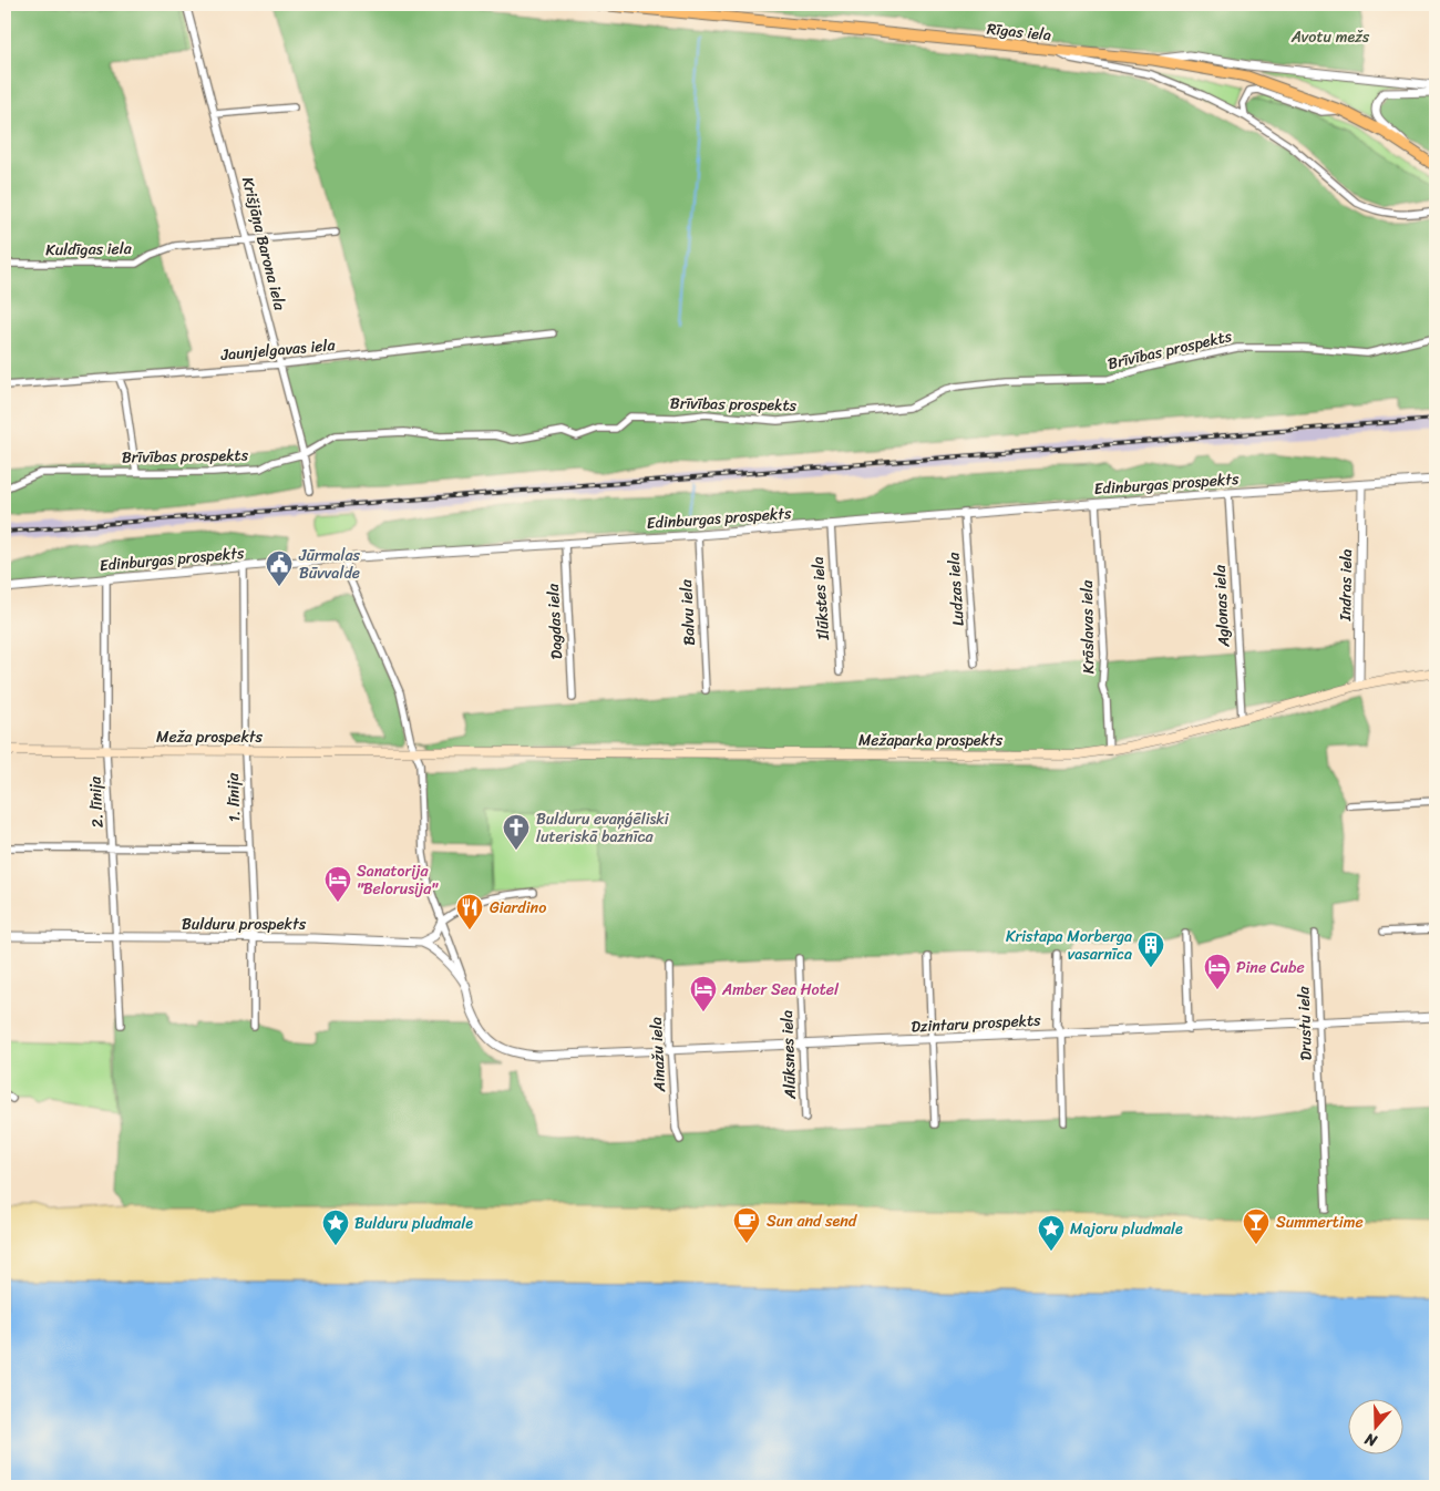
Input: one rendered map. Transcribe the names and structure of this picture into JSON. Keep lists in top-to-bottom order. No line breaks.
{"streets":{"main road":["Rīgas iela","Meža prospekts","Mežaparka prospekts"],"street":["Krišjāņa Barona iela","Kuldīgas iela","Jaunjelgavas iela","Brīvības prospekts","Edinburgas prospekts","Indras iela","Ludzas iela","Ilūkstes iela","Aglonas iela","Balvu iela","Dagdas iela","Krāslavas iela","1. līnija","2. līnija","Bulduru prospekts","Dzintaru prospekts","Drustu iela","Ainažu iela","Alūksnes iela"]},"crossings":[["Krišjāņa Barona iela","Kuldīgas iela"],["Krišjāņa Barona iela","Jaunjelgavas iela"],["Krišjāņa Barona iela","Brīvības prospekts"],["Edinburgas prospekts","Indras iela"],["Edinburgas prospekts","Ludzas iela"],["Edinburgas prospekts","Ilūkstes iela"],["Edinburgas prospekts","Aglonas iela"],["Edinburgas prospekts","Balvu iela"],["Edinburgas prospekts","Dagdas iela"],["Edinburgas prospekts","Krāslavas iela"],["Edinburgas prospekts","1. līnija"],["Edinburgas prospekts","2. līnija"],["Indras iela","Mežaparka prospekts"],["Aglonas iela","Mežaparka prospekts"],["Krāslavas iela","Mežaparka prospekts"],["Meža prospekts","Mežaparka prospekts"],["Meža prospekts","1. līnija"],["Meža prospekts","2. līnija"],["1. līnija","Bulduru prospekts"],["2. līnija","Bulduru prospekts"],["Dzintaru prospekts","Drustu iela"],["Dzintaru prospekts","Ainažu iela"],["Dzintaru prospekts","Alūksnes iela"]],"parks":["Avotu mežs"],"places":{"public building":["Jūrmalas Būvvalde"],"church":["Bulduru evaņģēliski luteriskā baznīca"],"hotel":["Sanatorija \"Belorusija\"","Pine Cube","Amber Sea Hotel"],"restaurant":["Giardino"],"building":["Kristapa Morberga vasarnīca"],"cafe":["Sun and send"],"bar":["Summertime"],"place":["Bulduru pludmale","Majoru pludmale"]},"north":"bottom"}
